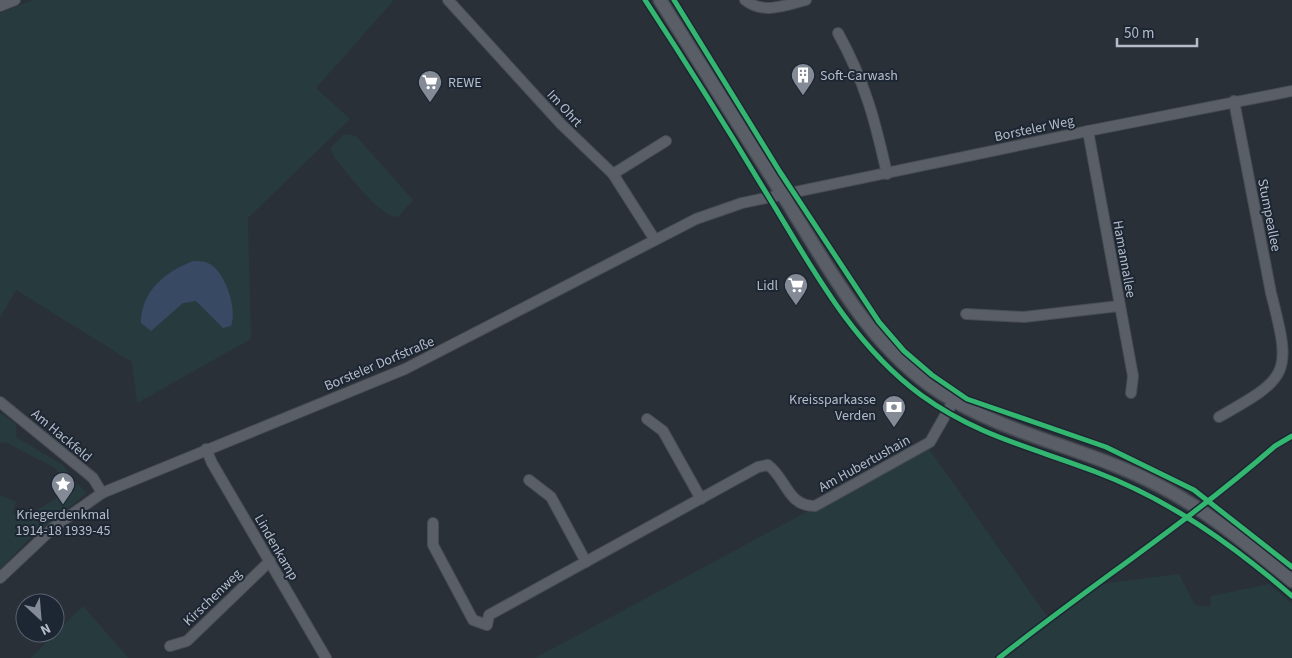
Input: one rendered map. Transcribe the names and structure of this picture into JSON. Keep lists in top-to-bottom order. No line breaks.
{"streets":{"street":["Im Ohrt","Borsteler Weg","Stumpeallee","Hamannallee","Borsteler Dorfstraße","Am Hackfeld","Am Hubertushain","Lindenkamp","Kirschenweg"]},"crossings":[["Im Ohrt","Borsteler Dorfstraße"],["Borsteler Weg","Stumpeallee"],["Borsteler Weg","Hamannallee"],["Borsteler Weg","Borsteler Dorfstraße"],["Borsteler Dorfstraße","Am Hackfeld"],["Borsteler Dorfstraße","Lindenkamp"],["Lindenkamp","Kirschenweg"]],"places":{"building":["Soft-Carwash"],"supermarket":["REWE","Lidl"],"bank":["Kreissparkasse Verden"],"place":["Kriegerdenkmal 1914-18 1939-45"]},"scale_bar":"50 m","north":"bottom right"}
